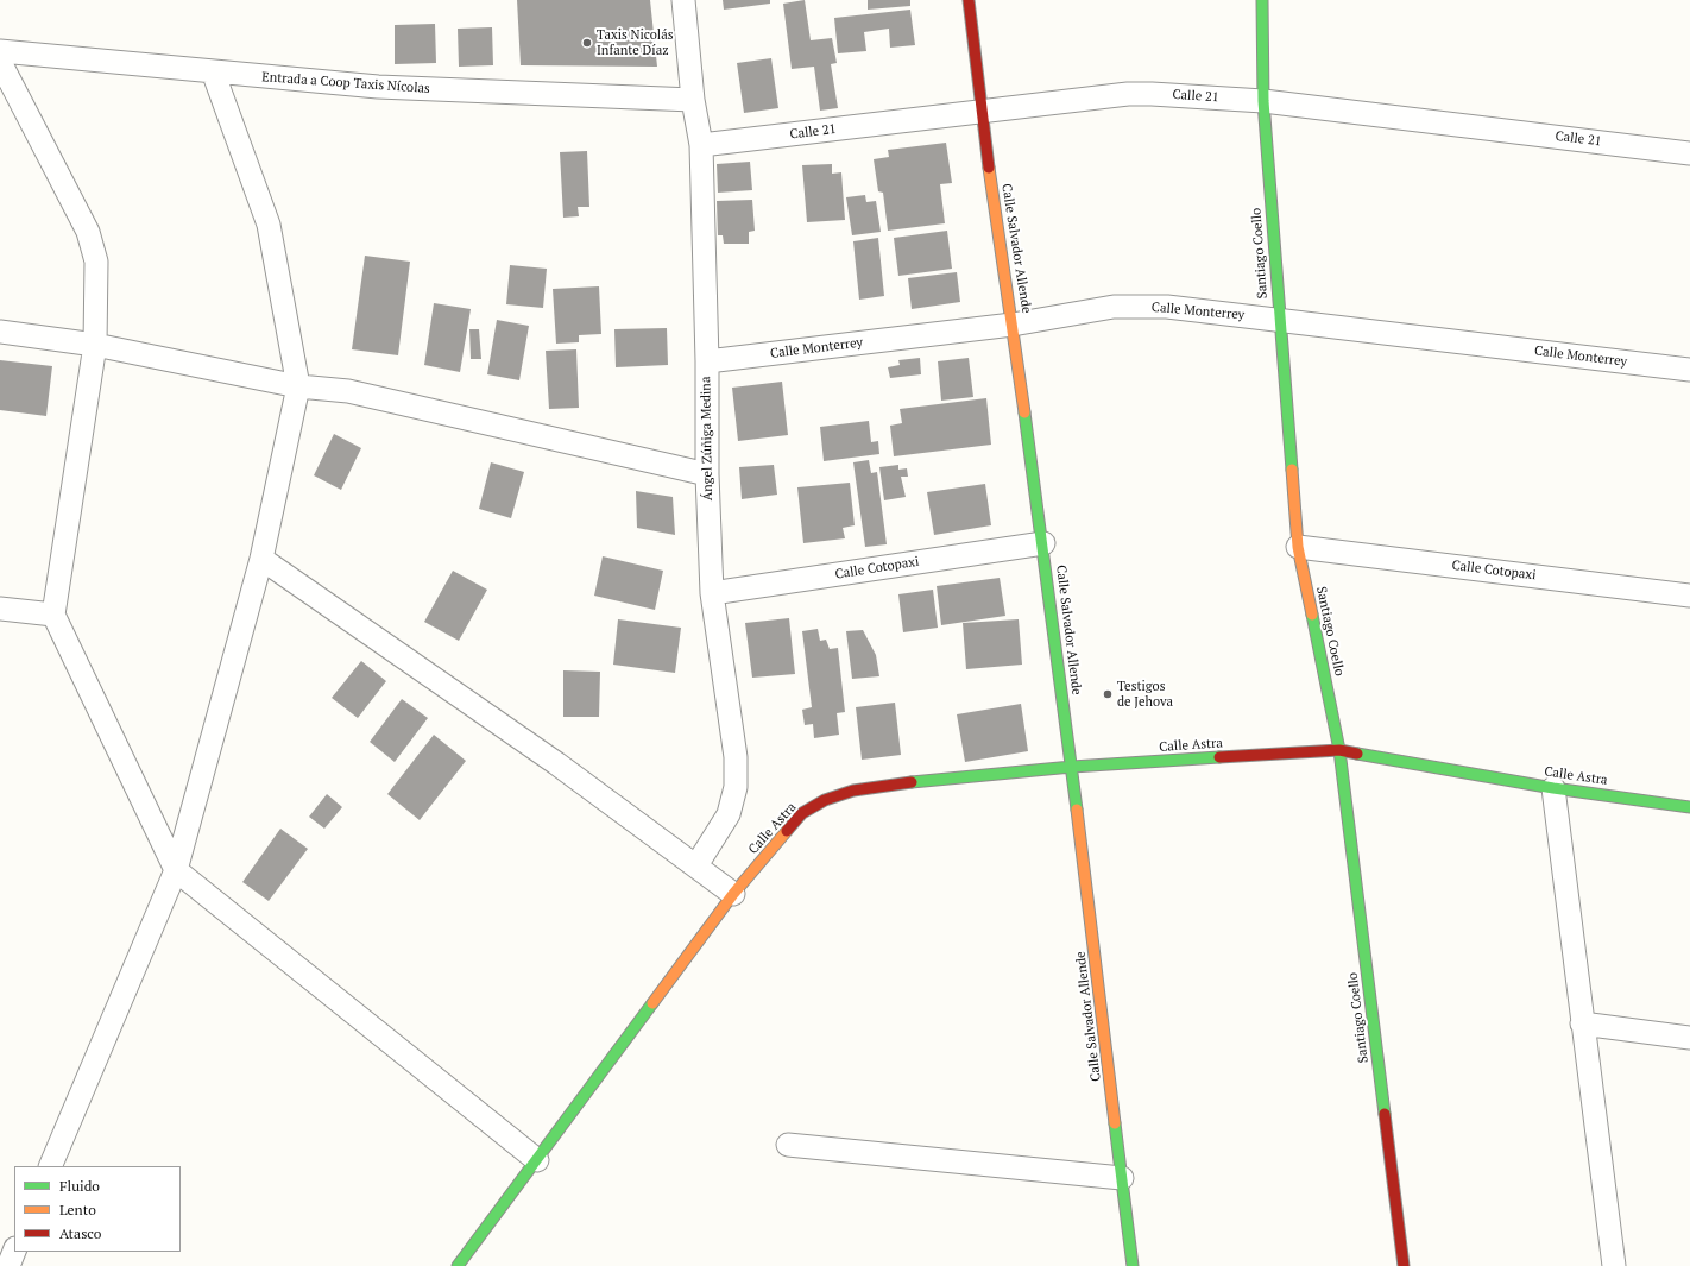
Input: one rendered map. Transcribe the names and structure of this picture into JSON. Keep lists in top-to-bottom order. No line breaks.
{"streets":{"street":["Entrada a Coop Taxis Nícolas","Calle 21","Calle Salvador Allende","Santiago Coello","Calle Monterrey","Ángel Zúñiga Medina","Calle Cotopaxi","Calle Astra"]},"crossings":[["Entrada a Coop Taxis Nícolas","Ángel Zúñiga Medina"],["Calle 21","Calle Salvador Allende"],["Calle 21","Santiago Coello"],["Calle 21","Ángel Zúñiga Medina"],["Calle Salvador Allende","Calle Monterrey"],["Calle Salvador Allende","Calle Cotopaxi"],["Calle Salvador Allende","Calle Astra"],["Santiago Coello","Calle Monterrey"],["Santiago Coello","Calle Cotopaxi"],["Santiago Coello","Calle Astra"],["Calle Monterrey","Ángel Zúñiga Medina"],["Ángel Zúñiga Medina","Calle Cotopaxi"]],"places":["Taxis Nicolás Infante Díaz","Testigos de Jehova"],"legend":["Fluido","Lento","Atasco"]}
